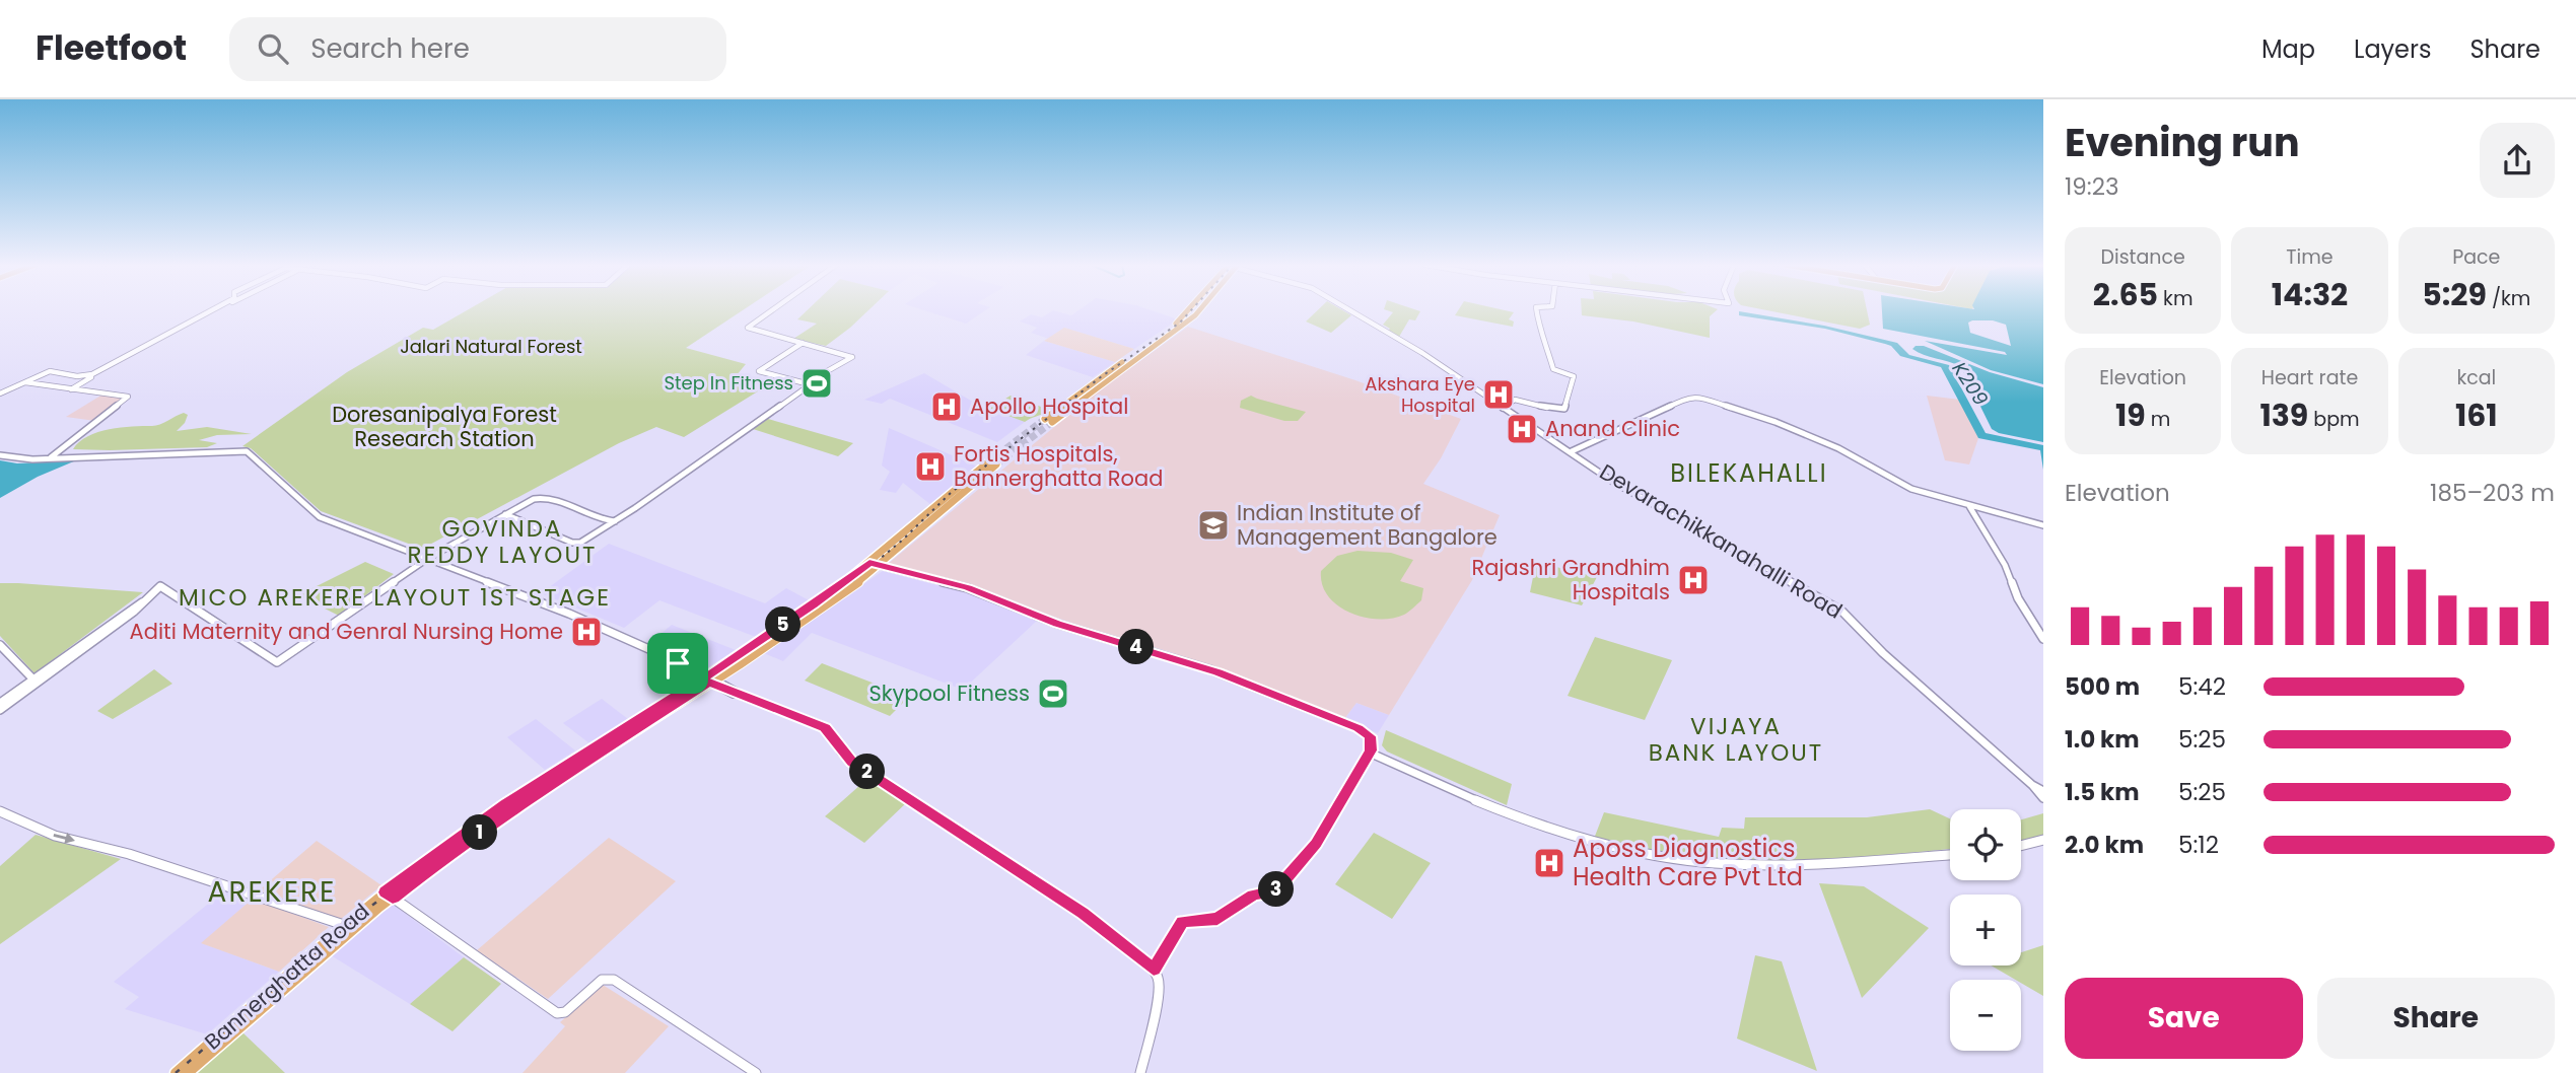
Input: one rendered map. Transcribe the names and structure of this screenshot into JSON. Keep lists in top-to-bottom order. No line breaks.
{"streets":{"main road":["Bannerghatta Road"],"street":["Devarachikkanahalli Road"]},"districts":["BILEKAHALLI","GOVINDA REDDY LAYOUT","MICO AREKERE LAYOUT 1ST STAGE","VIJAYA BANK LAYOUT","AREKERE"],"water":["K209"],"parks":["Jalari Natural Forest","Doresanipalya Forest Research Station"],"places":{"sports":["Step In Fitness","Skypool Fitness"],"hospital":["Akshara Eye Hospital","Apollo Hospital","Anand Clinic","Fortis Hospitals, Bannerghatta Road","Rajashri Grandhim Hospitals","Aditi Maternity and Genral Nursing Home","Aposs Diagnostics Health Care Pvt Ltd"],"school or university":["Indian Institute of Management Bangalore"]},"page":{"header":"Fleetfoot","search":"Search here","nav":["Map","Layers","Share"],"heading":["Evening run","19:23"],"stats":[["Distance","2.65 km"],["Time","14:32"],["Pace","5:29 /km"],["Elevation","19 m"],["Heart rate","139 bpm"],["kcal","161"]],"chart":["Elevation","185–203 m"],"pins":["5","4","2","1","3"],"list":[{"name":"500 m","note":"5:42"},{"name":"1.0 km","note":"5:25"},{"name":"1.5 km","note":"5:25"},{"name":"2.0 km","note":"5:12"}],"map_buttons":["+","−"],"buttons":["Save","Share"]}}
